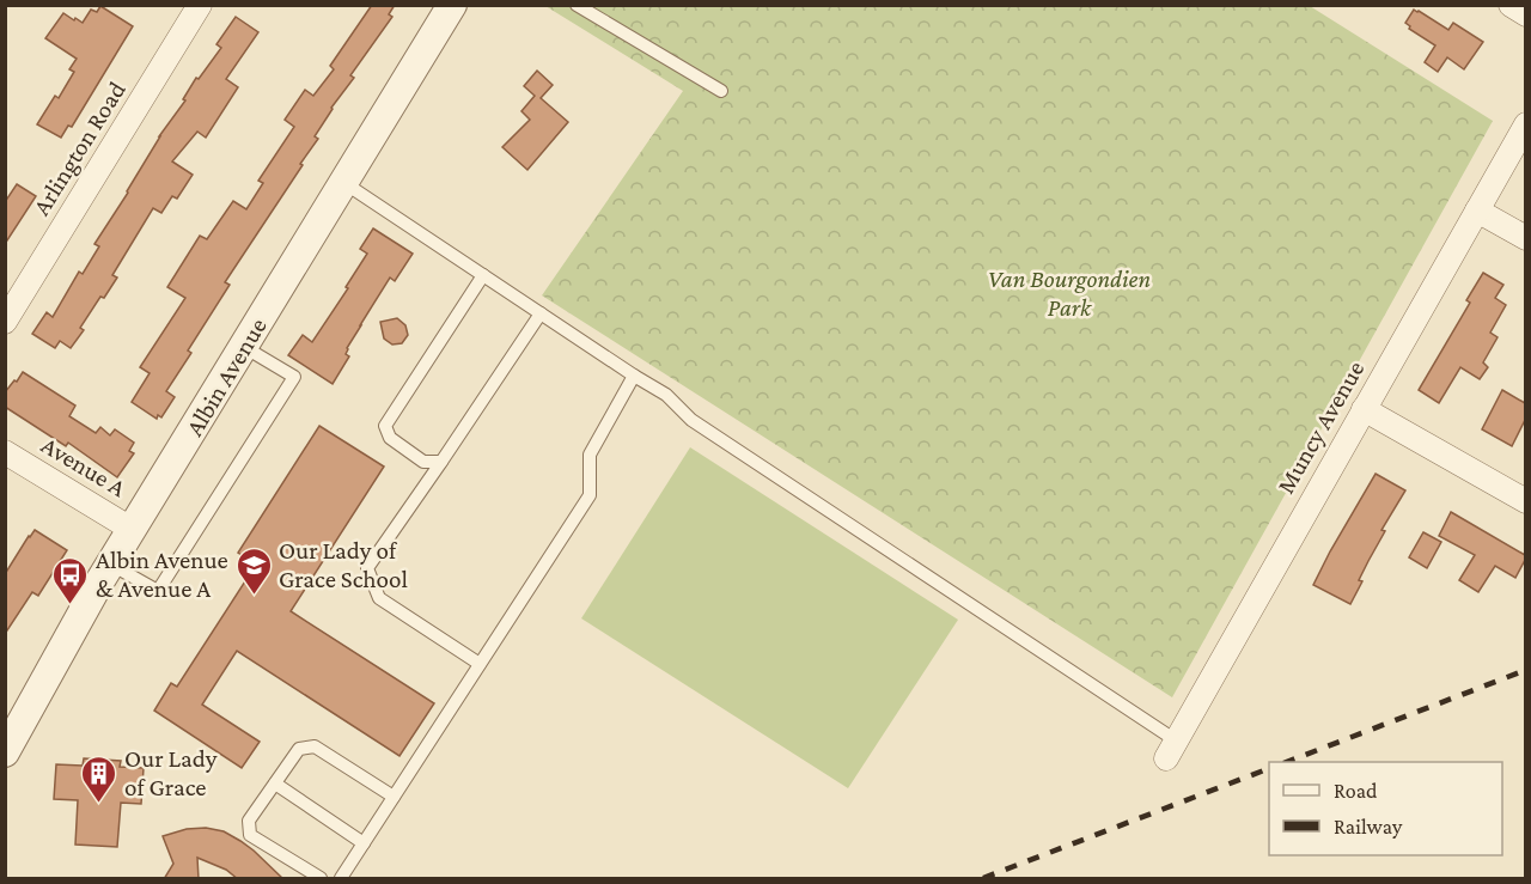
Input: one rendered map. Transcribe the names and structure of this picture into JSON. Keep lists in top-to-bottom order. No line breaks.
{"streets":{"street":["Arlington Road","Albin Avenue","Muncy Avenue","Avenue A"]},"crossings":[["Albin Avenue","Avenue A"]],"parks":["Van Bourgondien Park"],"places":{"school or university":["Our Lady of Grace School"],"bus stop":["Albin Avenue & Avenue A"],"building":["Our Lady of Grace"]},"legend":["Road","Railway"]}
